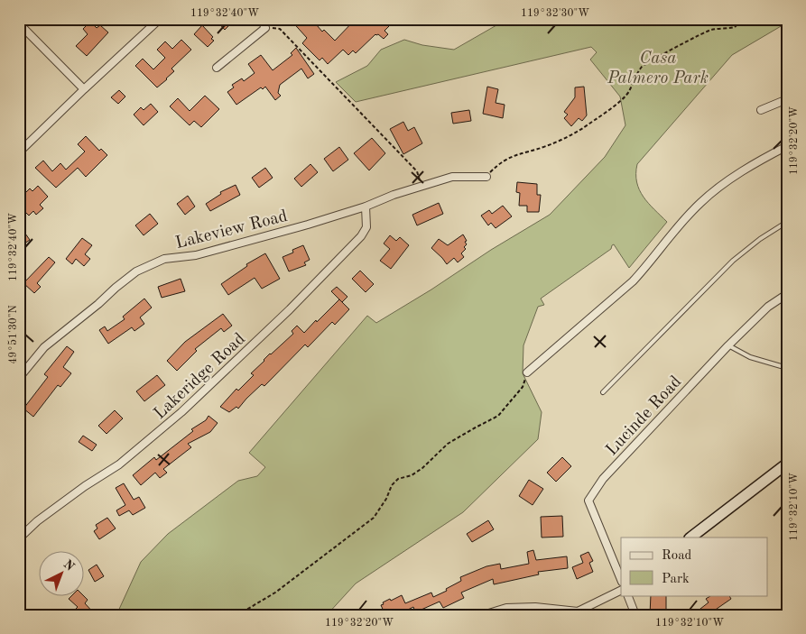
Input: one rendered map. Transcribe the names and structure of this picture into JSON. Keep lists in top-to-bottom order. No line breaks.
{"streets":{"street":["Lakeview Road","Lakeridge Road","Lucinde Road"]},"crossings":[["Lakeview Road","Lakeridge Road"]],"parks":["Casa Palmero Park"],"legend":["Road","Park"],"north":"top right","coordinates":["119°32'40\"W","119°32'30\"W","119°32'20\"W","49°51'30\"N","119°32'10\"W"]}
